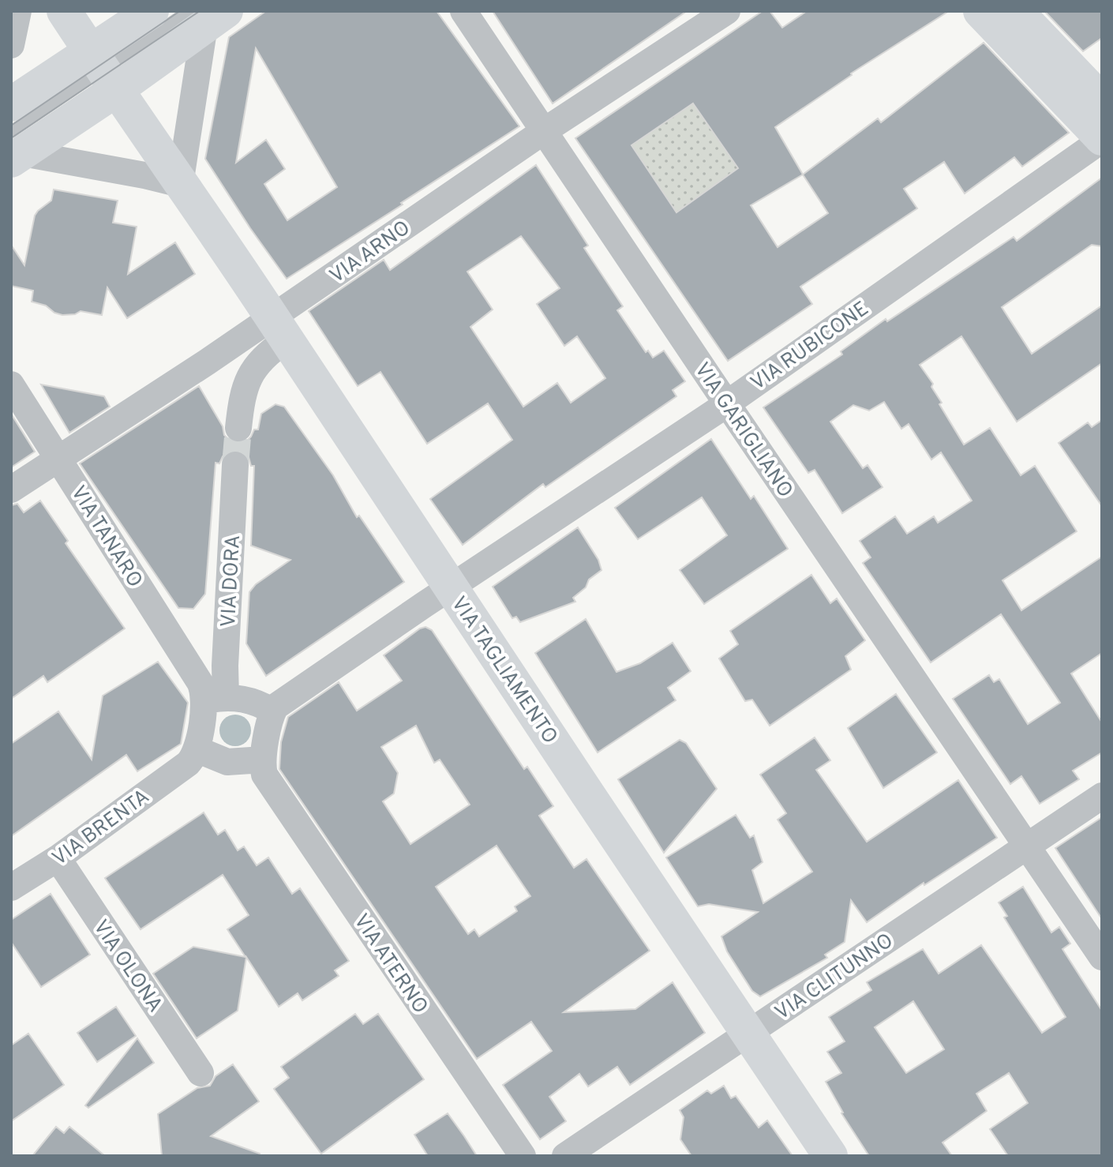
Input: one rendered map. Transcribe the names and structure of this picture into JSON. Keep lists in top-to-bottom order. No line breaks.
{"streets":{"street":["VIA ARNO","VIA RUBICONE","VIA GARIGLIANO","VIA TANARO","VIA DORA","VIA TAGLIAMENTO","VIA BRENTA","VIA ATERNO","VIA OLONA","VIA CLITUNNO"]},"crossings":[["VIA ARNO","VIA GARIGLIANO"],["VIA ARNO","VIA TANARO"],["VIA ARNO","VIA TAGLIAMENTO"],["VIA RUBICONE","VIA GARIGLIANO"],["VIA RUBICONE","VIA TAGLIAMENTO"],["VIA GARIGLIANO","VIA CLITUNNO"],["VIA TANARO","VIA DORA"],["VIA DORA","VIA BRENTA"],["VIA TAGLIAMENTO","VIA CLITUNNO"],["VIA BRENTA","VIA OLONA"]]}
